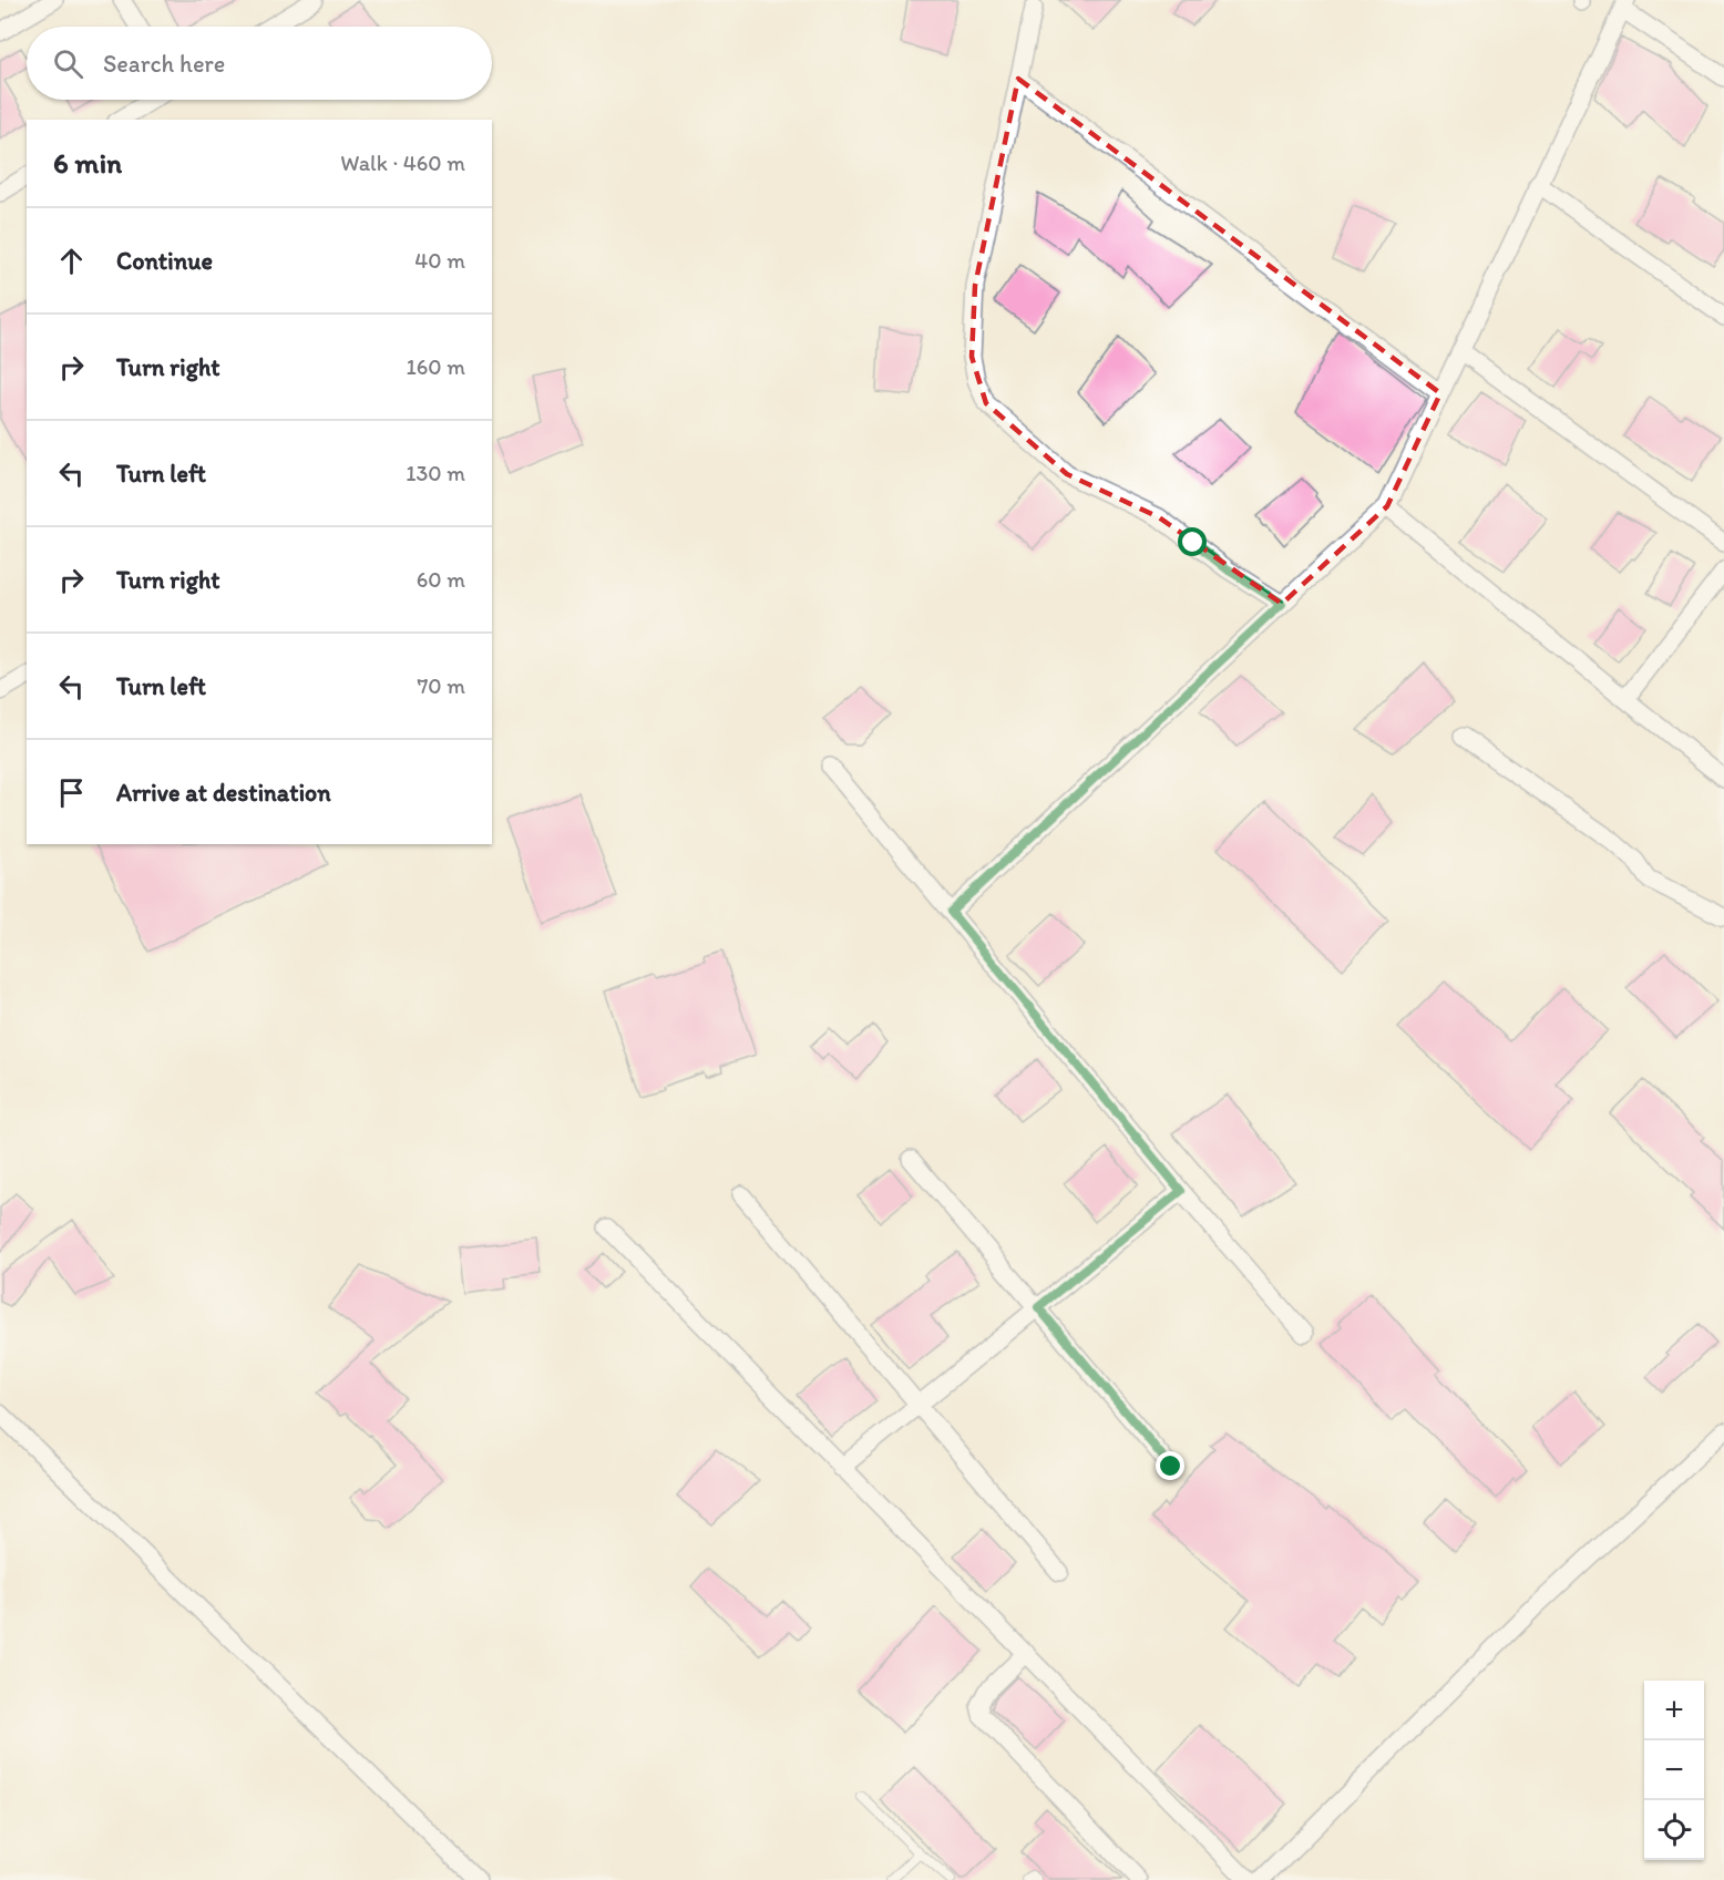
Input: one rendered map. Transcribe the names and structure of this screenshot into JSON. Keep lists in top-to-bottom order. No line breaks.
{"page":{"search":"Search here","heading":["6 min","Walk · 460 m"],"list":[["Continue","40 m"],["Turn right","160 m"],["Turn left","130 m"],["Turn right","60 m"],["Turn left","70 m"],"Arrive at destination"],"map_buttons":["+","−"]}}
